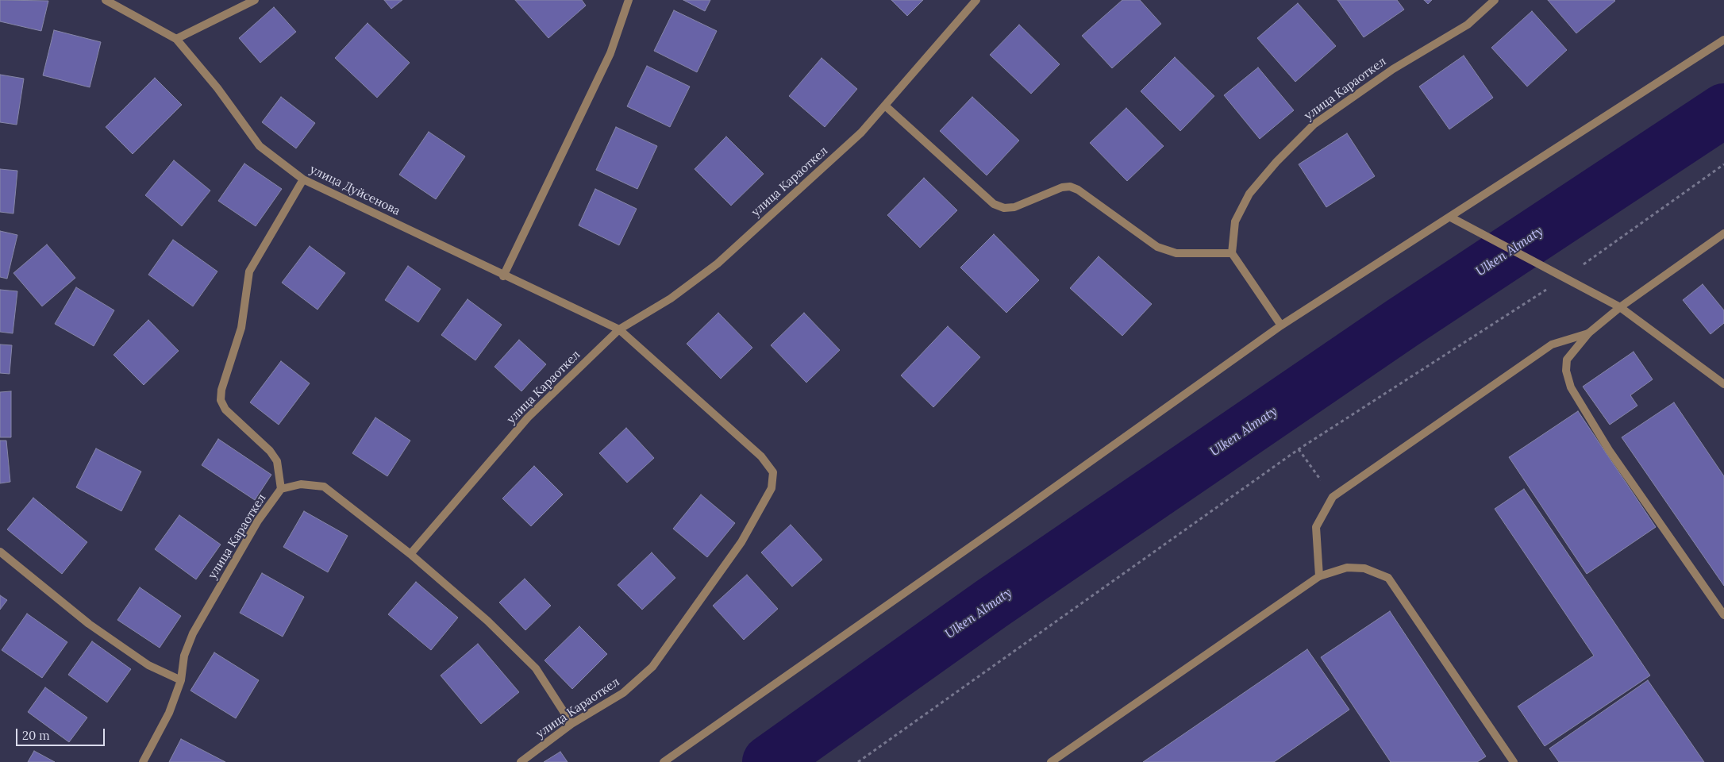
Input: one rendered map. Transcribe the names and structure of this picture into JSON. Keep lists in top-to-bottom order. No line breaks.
{"streets":{"street":["улица Караоткел","улица Дуйсенова"]},"crossings":[["улица Караоткел","улица Дуйсенова"]],"water":["Ulken Almaty"],"scale_bar":"20 m"}
